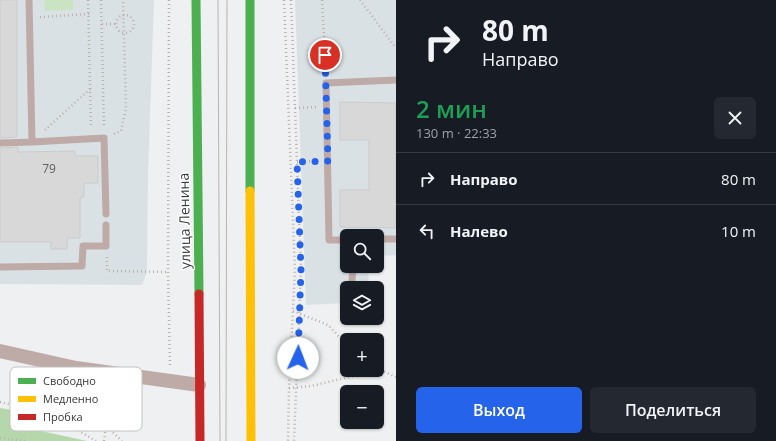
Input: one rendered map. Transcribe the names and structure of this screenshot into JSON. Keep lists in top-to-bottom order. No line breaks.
{"streets":{"main road":["улица Ленина"]},"house_numbers":["79"],"legend":["Свободно","Медленно","Пробка"],"page":{"turn":["80 m","Направо"],"heading":["2 мин","130 m · 22:33"],"list":[{"name":"Направо","value":"80 m"},{"name":"Налево","value":"10 m"}],"map_buttons":["+","−"],"buttons":["Выход","Поделиться"]}}
